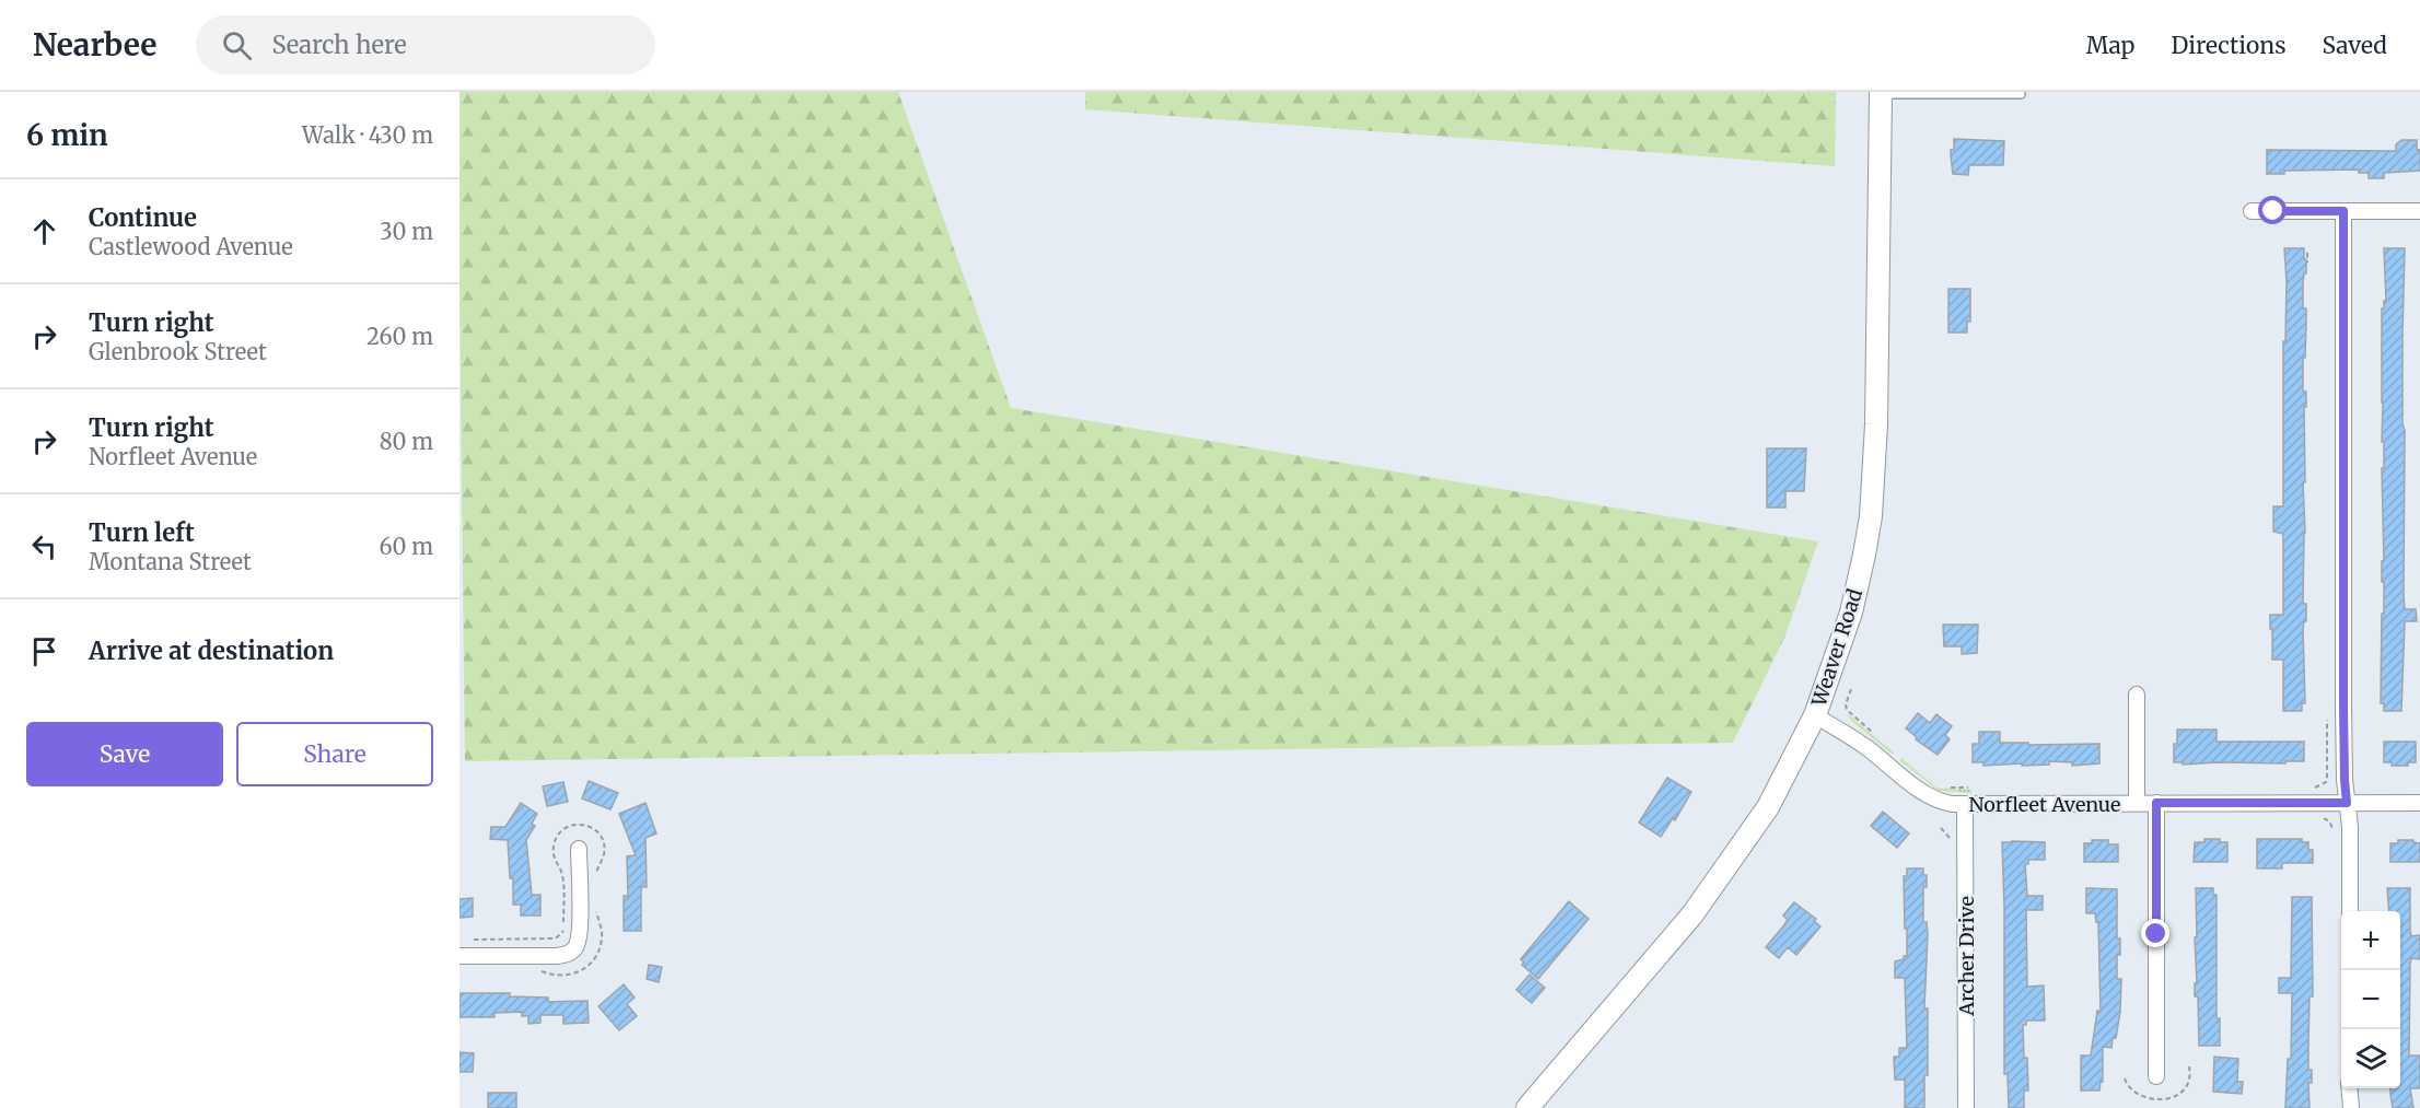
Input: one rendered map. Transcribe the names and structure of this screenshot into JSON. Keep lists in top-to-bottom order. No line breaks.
{"streets":{"main road":["Weaver Road"],"street":["Norfleet Avenue","Archer Drive"]},"crossings":[["Weaver Road","Norfleet Avenue"],["Norfleet Avenue","Archer Drive"]],"page":{"header":"Nearbee","search":"Search here","nav":["Map","Directions","Saved"],"heading":["6 min","Walk · 430 m"],"list":[["Continue","Castlewood Avenue","30 m"],["Turn right","Glenbrook Street","260 m"],["Turn right","Norfleet Avenue","80 m"],["Turn left","Montana Street","60 m"],"Arrive at destination"],"buttons":["Save","Share"],"map_buttons":["+","−"]}}
